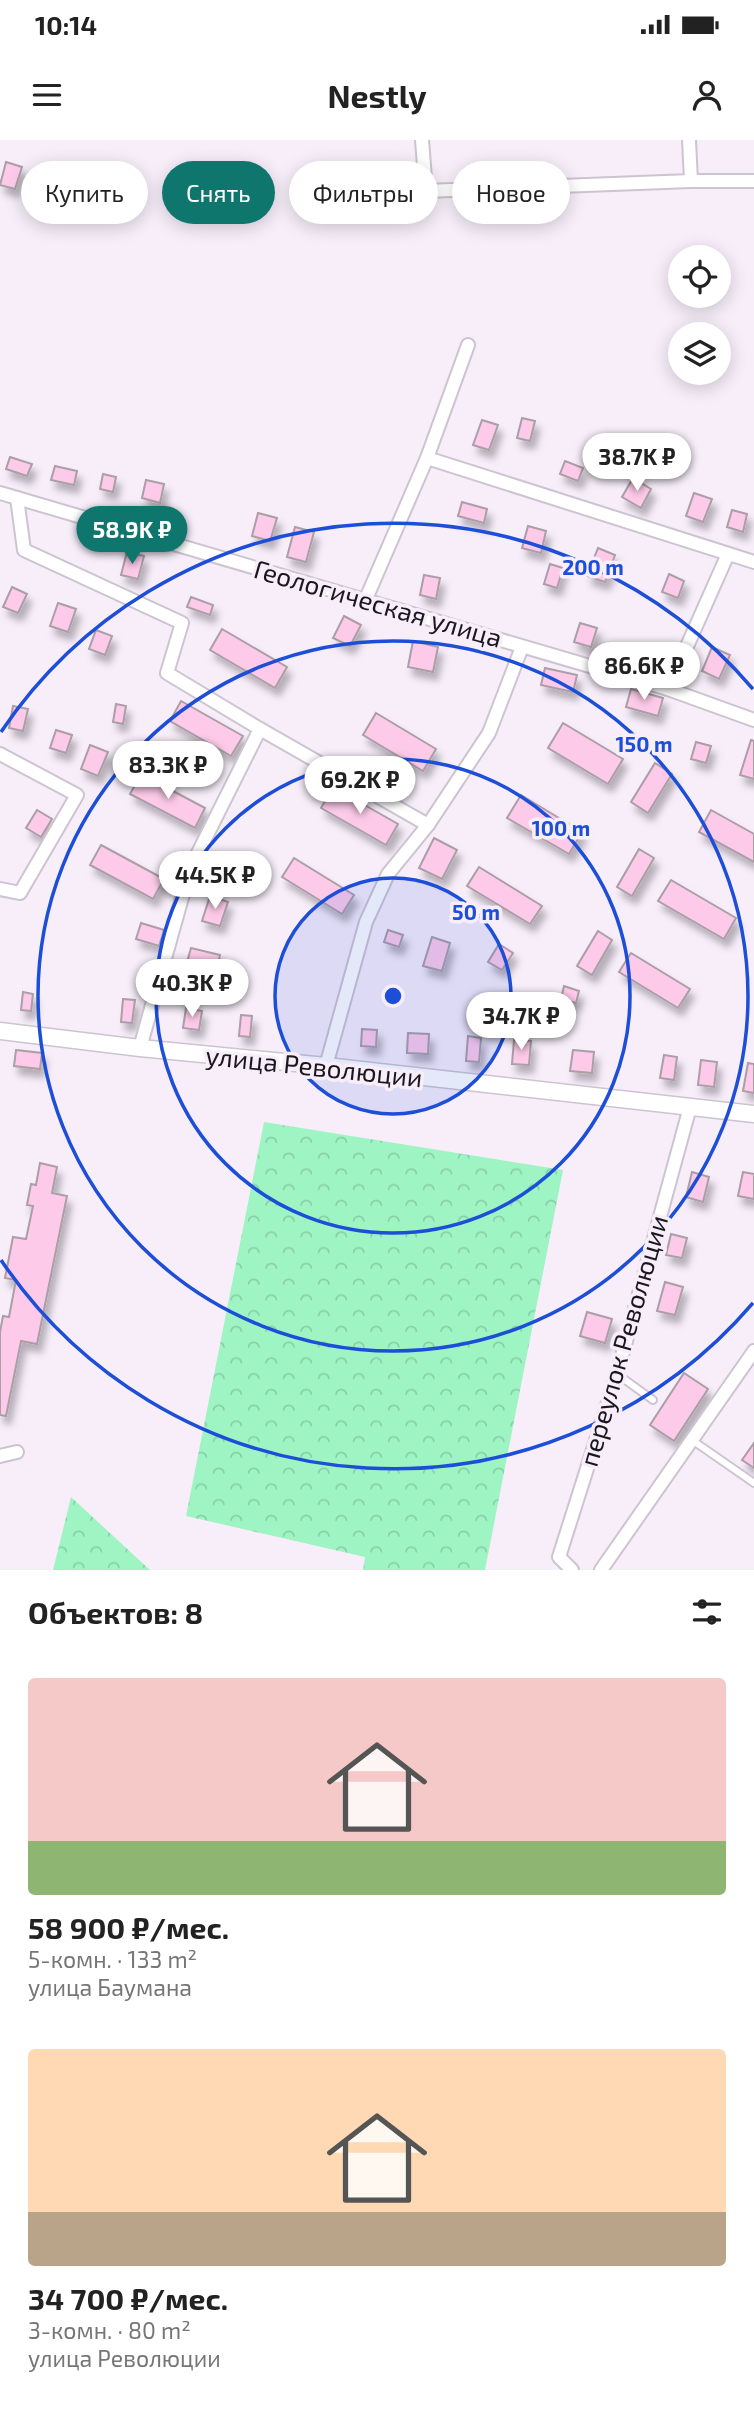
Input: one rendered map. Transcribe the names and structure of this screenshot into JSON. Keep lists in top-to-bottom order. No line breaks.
{"streets":{"street":["Геологическая улица","улица Революции","переулок Революции"]},"crossings":[["улица Революции","переулок Революции"]],"page":{"status":"10:14","header":"Nestly","chip":["Купить","Снять","Фильтры","Новое"],"price":["38.7K ₽","58.9K ₽","86.6K ₽","83.3K ₽","69.2K ₽","44.5K ₽","40.3K ₽","34.7K ₽"],"heading":"Объектов: 8","list":[{"name":"58 900 ₽/мес.","note":"5-комн. · 133 m² · улица Баумана"},{"name":"34 700 ₽/мес.","note":"3-комн. · 80 m² · улица Революции"}]},"rings":["200 m","150 m","100 m","50 m"]}
